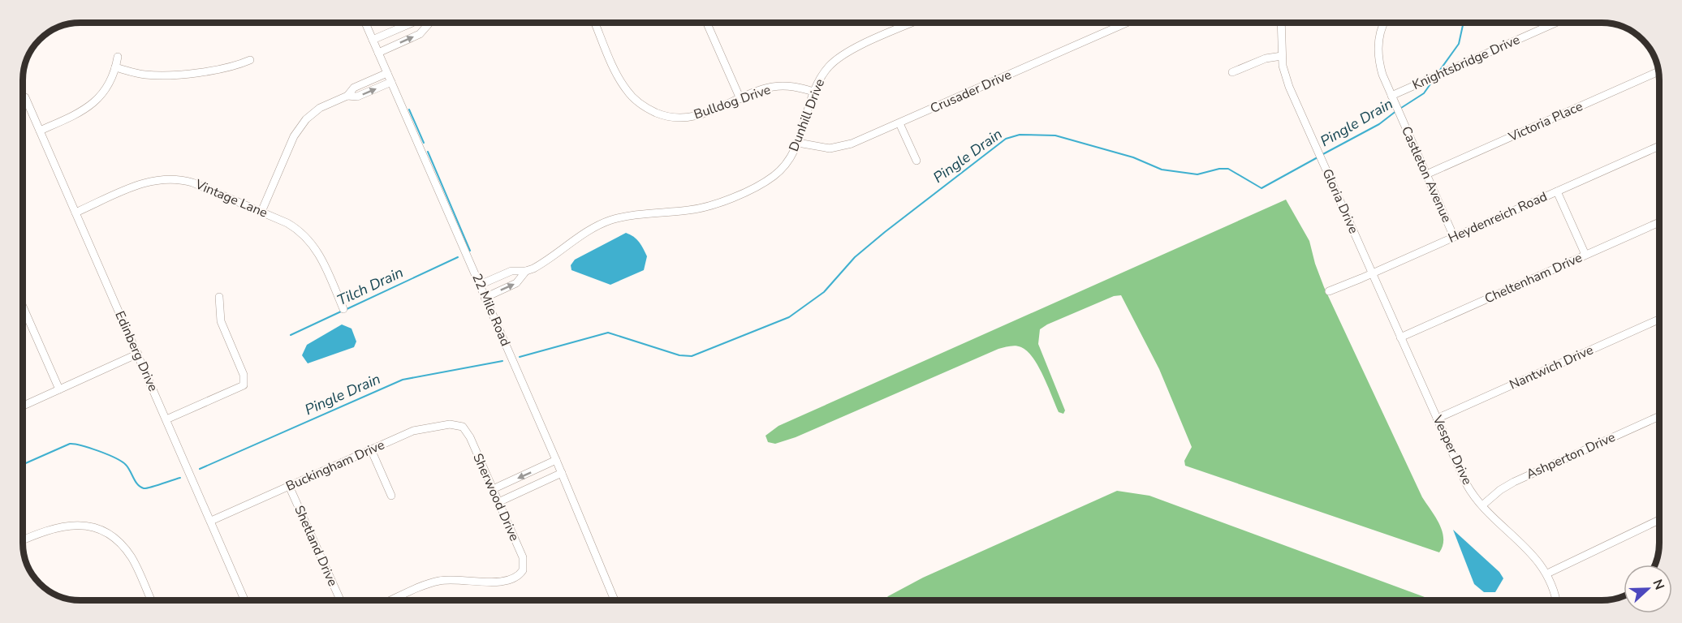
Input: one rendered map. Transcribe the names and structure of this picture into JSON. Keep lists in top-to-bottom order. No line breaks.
{"streets":{"street":["Knightsbridge Drive","Crusader Drive","Bulldog Drive","Dunhill Drive","Victoria Place","Castleton Avenue","Vintage Lane","Gloria Drive","Heydenreich Road","Cheltenham Drive","22 Mile Road","Edinberg Drive","Nantwich Drive","Vesper Drive","Ashperton Drive","Buckingham Drive","Sherwood Drive","Shetland Drive"]},"crossings":[["Knightsbridge Drive","Castleton Avenue"],["Crusader Drive","Dunhill Drive"],["Bulldog Drive","Dunhill Drive"],["Dunhill Drive","22 Mile Road"],["Victoria Place","Castleton Avenue"],["Castleton Avenue","Heydenreich Road"],["Vintage Lane","Edinberg Drive"],["Gloria Drive","Heydenreich Road"],["Gloria Drive","Vesper Drive"],["Heydenreich Road","Vesper Drive"],["Cheltenham Drive","Vesper Drive"],["Edinberg Drive","Buckingham Drive"],["Nantwich Drive","Vesper Drive"],["Vesper Drive","Ashperton Drive"],["Buckingham Drive","Sherwood Drive"],["Buckingham Drive","Shetland Drive"]],"water":["Pingle Drain","Tilch Drain"],"north":"right"}
